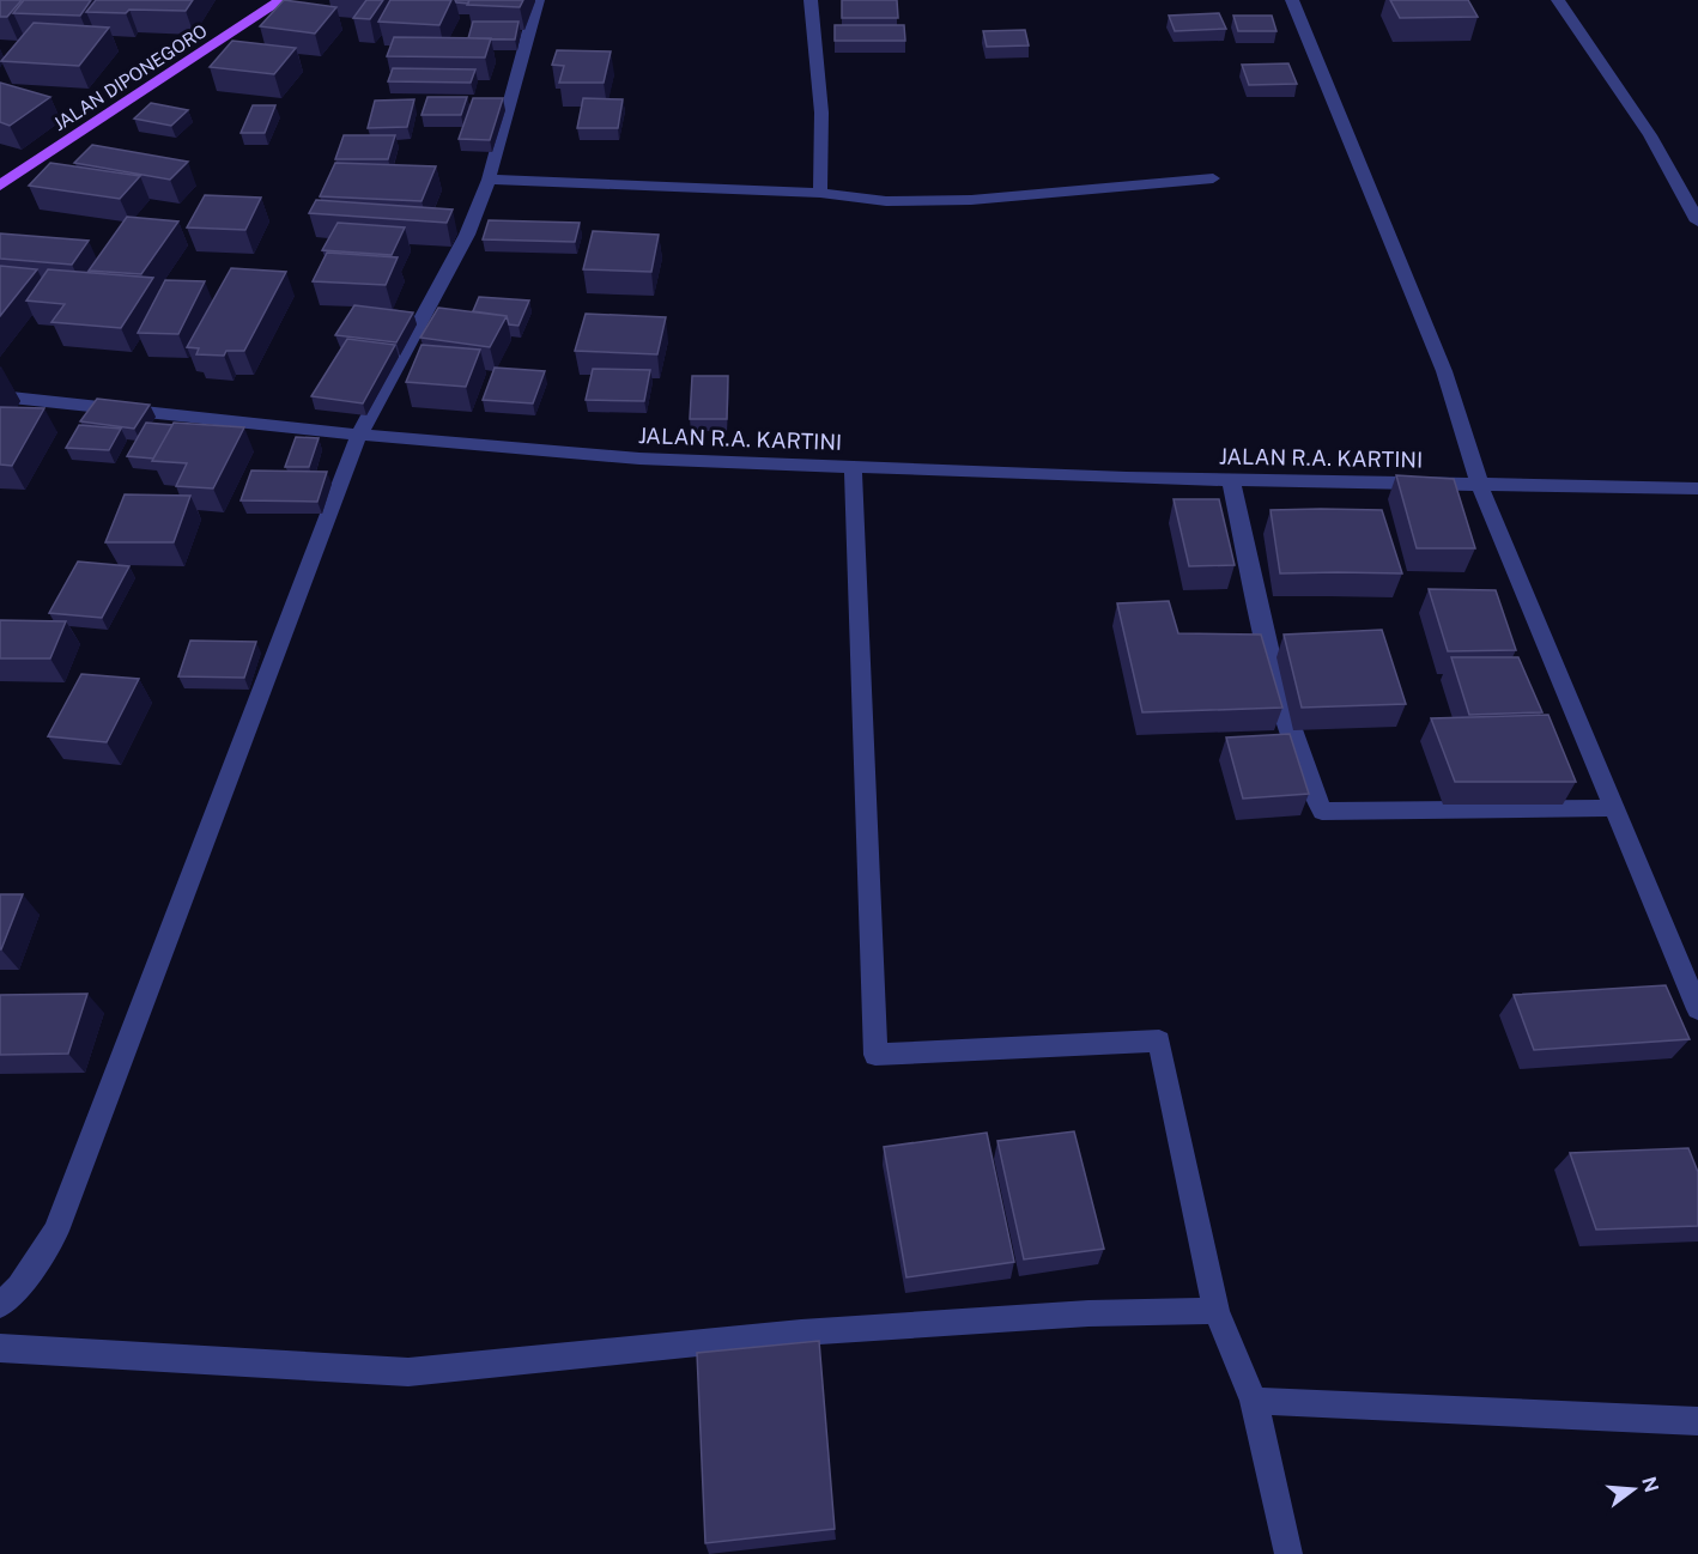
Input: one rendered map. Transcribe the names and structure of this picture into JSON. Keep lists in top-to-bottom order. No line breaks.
{"streets":{"main road":["JALAN DIPONEGORO"],"street":["JALAN R.A. KARTINI"]},"north":"right"}
